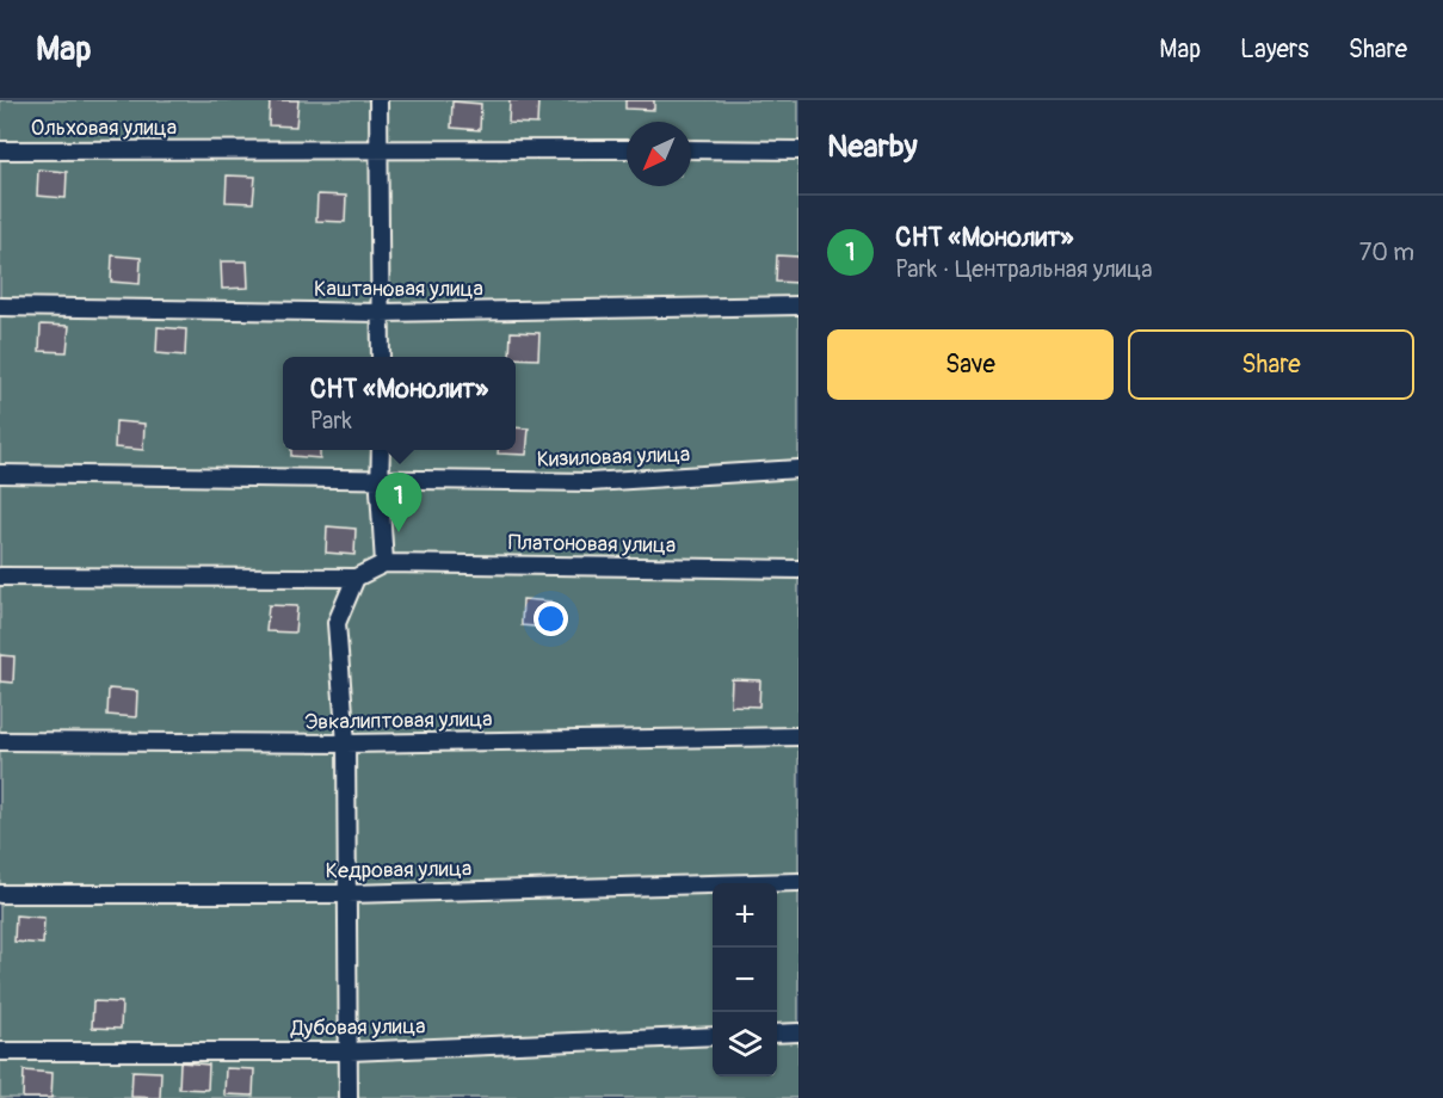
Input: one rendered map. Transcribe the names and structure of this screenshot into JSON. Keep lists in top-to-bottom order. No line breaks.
{"streets":{"street":["Ольховая улица","Каштановая улица","Кизиловая улица","Платоновая улица","Эвкалиптовая улица","Кедровая улица","Дубовая улица"]},"north":"bottom left","page":{"header":"Map","nav":["Map","Layers","Share"],"heading":"Nearby","list":[{"mark":"1","name":"СНТ «Монолит»","note":"Park · Центральная улица","value":"70 m"}],"buttons":["Save","Share"],"popup":["СНТ «Монолит»","Park"],"pins":"1","map_buttons":["+","−"]}}
